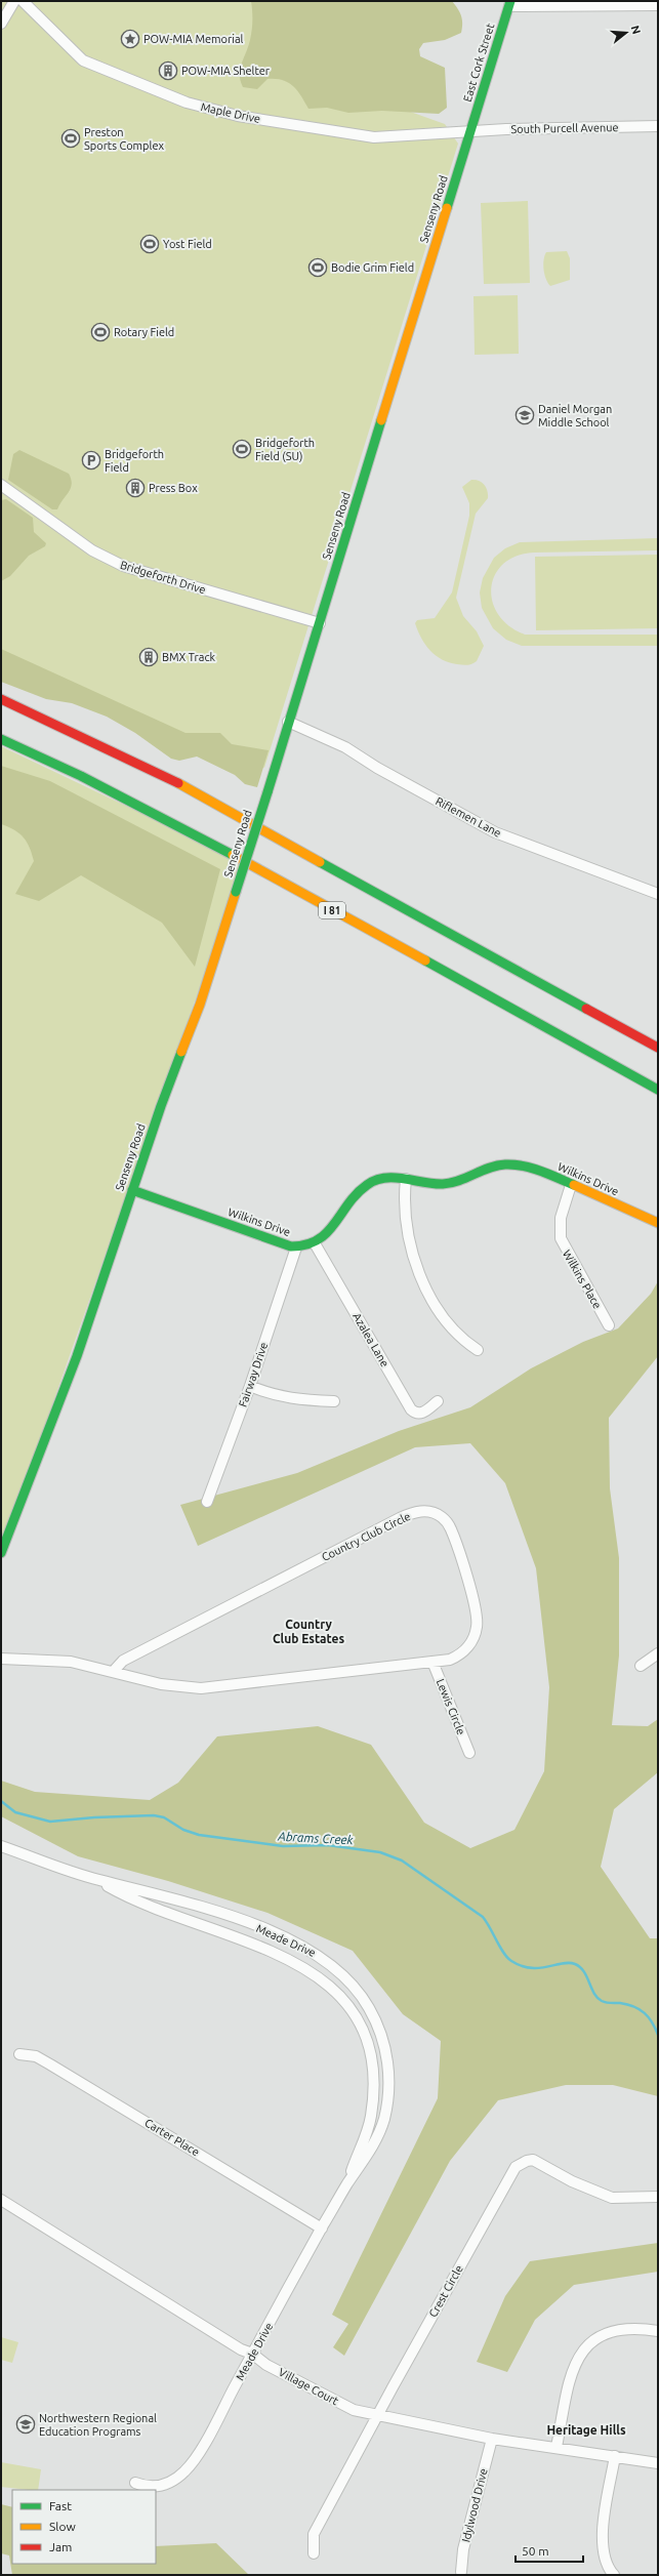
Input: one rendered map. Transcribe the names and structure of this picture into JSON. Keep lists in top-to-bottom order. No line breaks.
{"streets":{"main road":["East Cork Street","Senseny Road","I 81","Wilkins Drive"],"street":["Maple Drive","South Purcell Avenue","Bridgeforth Drive","Riflemen Lane","Wilkins Place","Azalea Lane","Fairway Drive","Country Club Circle","Lewis Circle","Meade Drive","Carter Place","Crest Circle","Village Court","Idylwood Drive"]},"crossings":[["East Cork Street","Maple Drive"],["East Cork Street","South Purcell Avenue"],["East Cork Street","Senseny Road"],["Maple Drive","South Purcell Avenue"],["Maple Drive","Senseny Road"],["South Purcell Avenue","Senseny Road"],["Senseny Road","Bridgeforth Drive"],["Senseny Road","Riflemen Lane"],["Senseny Road","Wilkins Drive"],["Wilkins Drive","Wilkins Place"],["Wilkins Drive","Azalea Lane"],["Wilkins Drive","Fairway Drive"],["Country Club Circle","Lewis Circle"],["Meade Drive","Carter Place"],["Meade Drive","Village Court"],["Crest Circle","Village Court"],["Village Court","Idylwood Drive"]],"districts":["Country Club Estates","Heritage Hills"],"water":["Abrams Creek"],"places":{"place":["POW-MIA Memorial"],"building":["POW-MIA Shelter","Press Box","BMX Track"],"sports":["Preston Sports Complex","Yost Field","Bodie Grim Field","Rotary Field","Bridgeforth Field (SU)"],"school or university":["Daniel Morgan Middle School","Northwestern Regional Education Programs"],"parking":["Bridgeforth Field"]},"legend":["Fast","Slow","Jam"],"scale_bar":"50 m","north":"right"}
